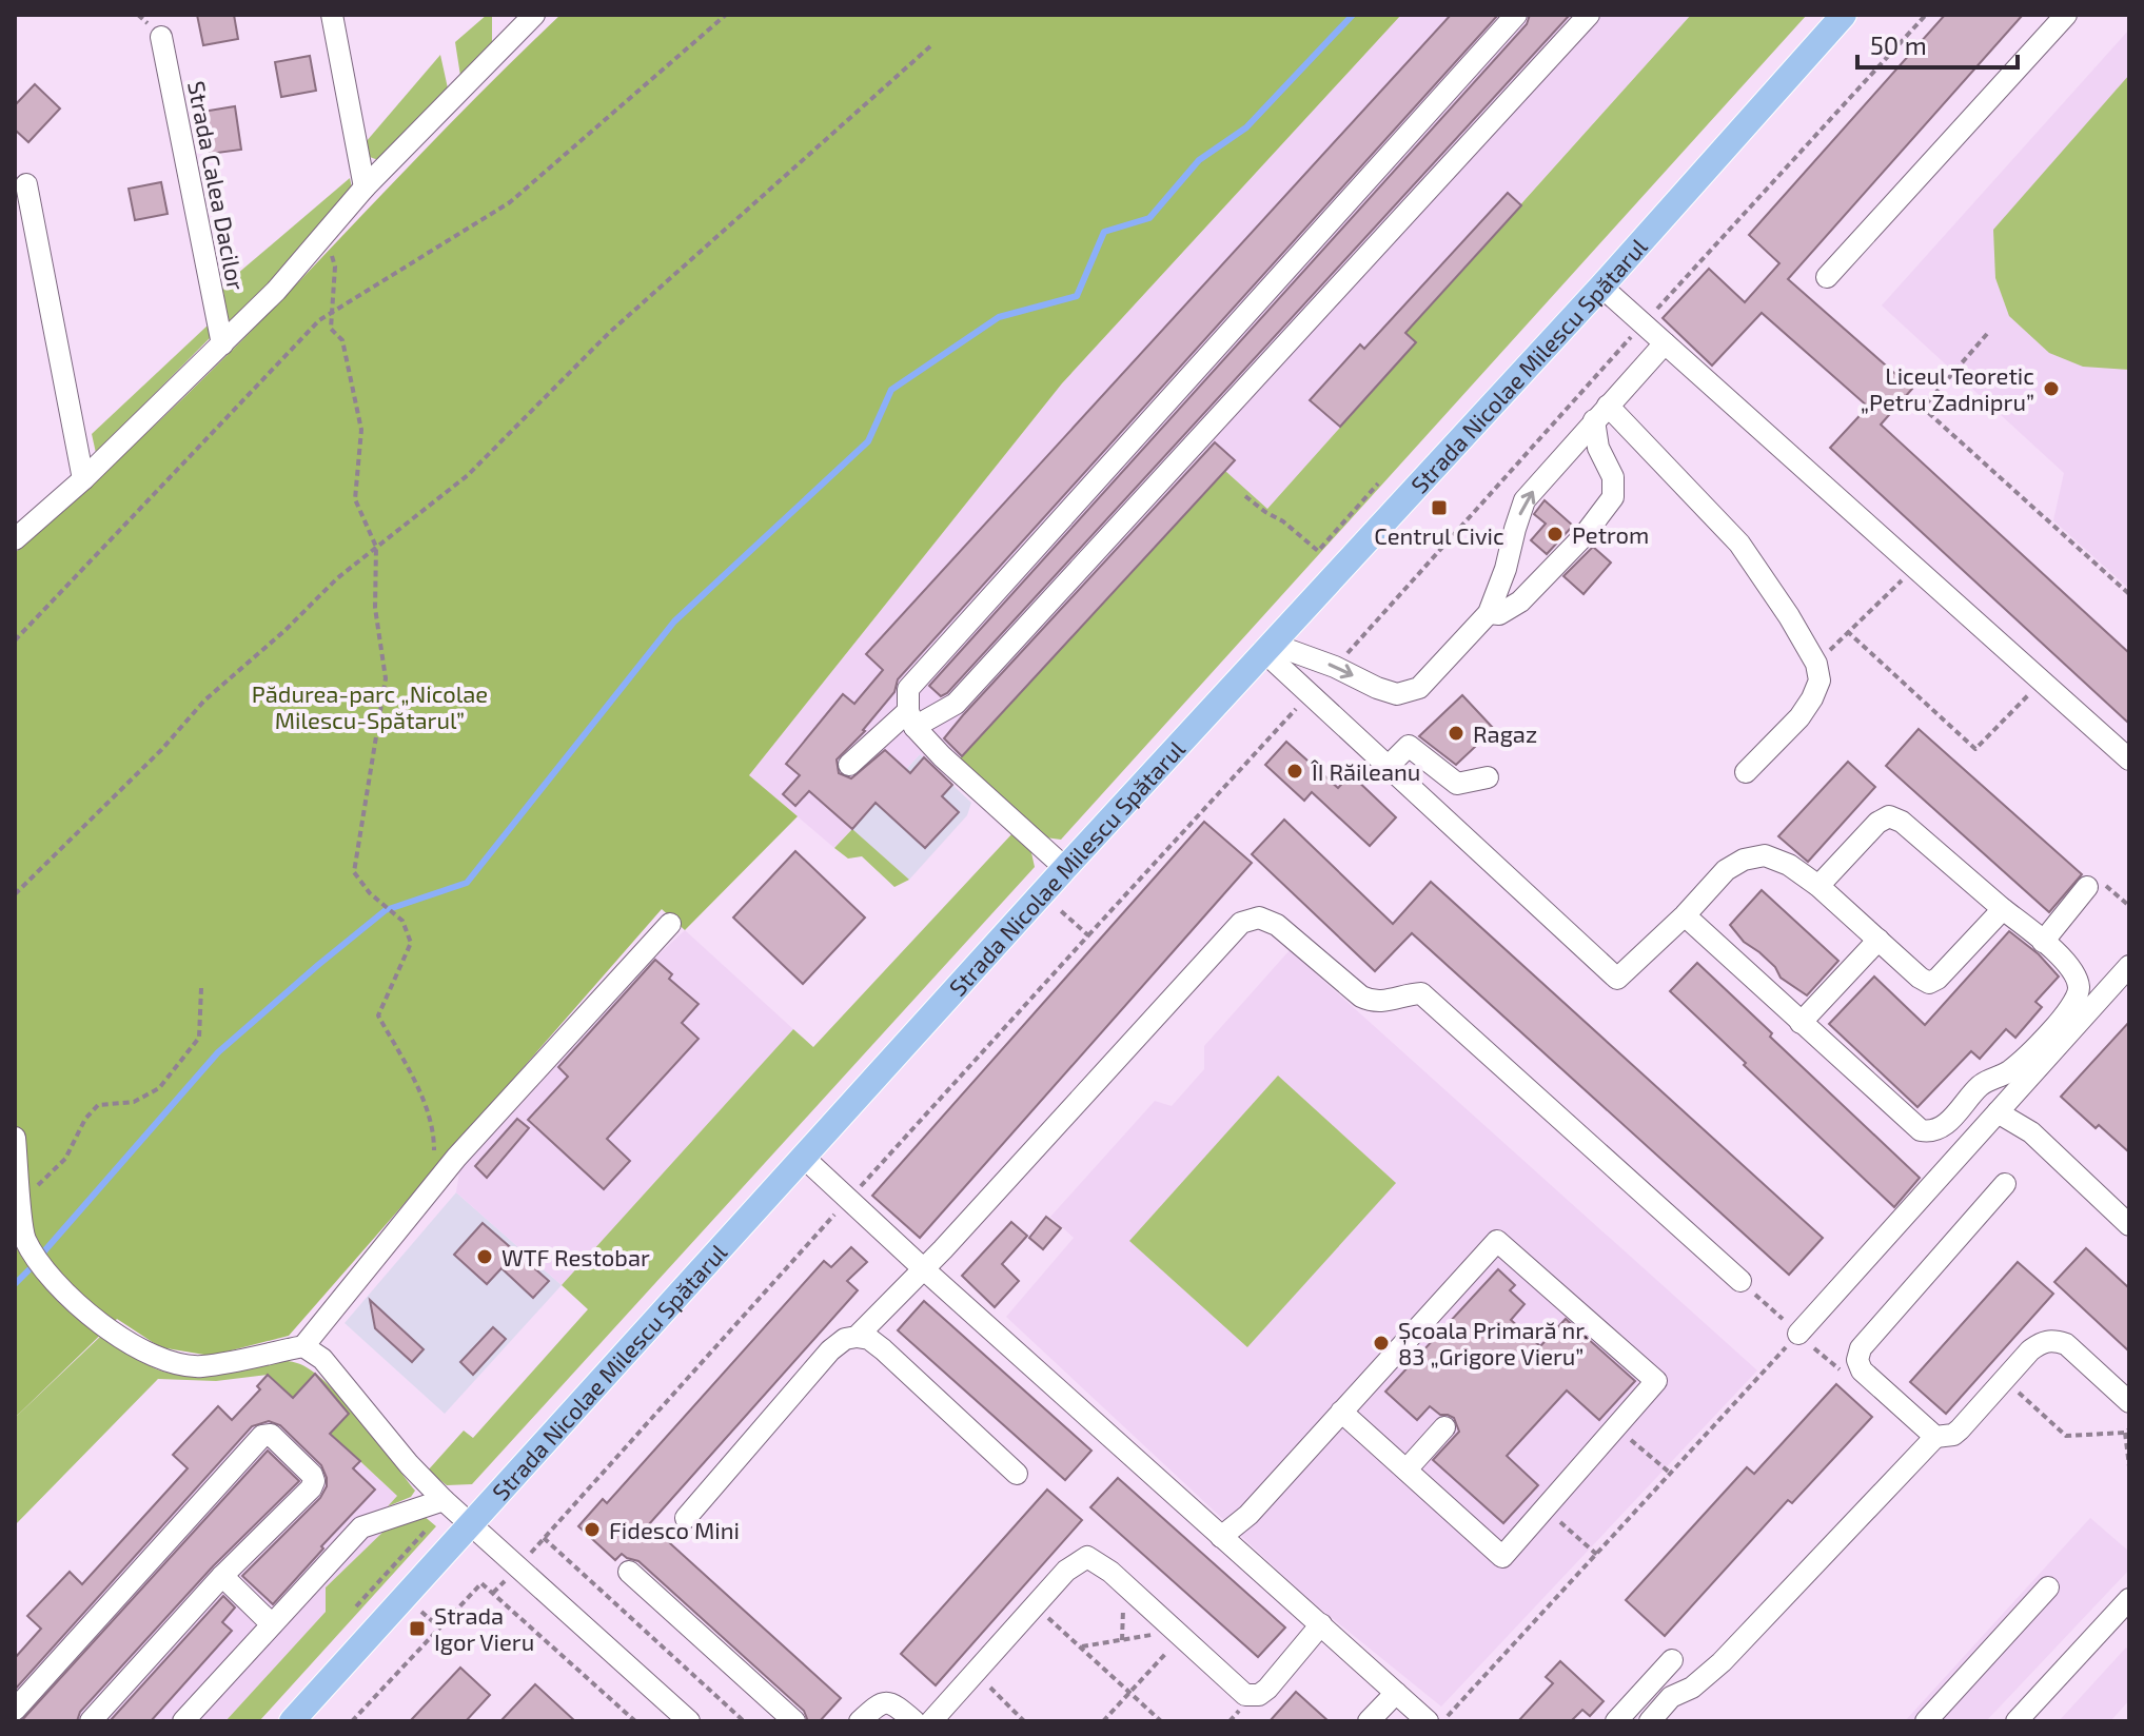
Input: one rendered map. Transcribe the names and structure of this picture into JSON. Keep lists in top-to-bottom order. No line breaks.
{"streets":{"main road":["Strada Nicolae Milescu Spătarul"],"street":["Strada Calea Dacilor"]},"parks":["Pădurea-parc „Nicolae Milescu-Spătarul”"],"places":{"other":["Liceul Teoretic „Petru Zadnipru”","Petrom","Ragaz","ÎI Răileanu","WTF Restobar","Școala Primară nr. 83 „Grigore Vieru”","Fidesco Mini"],"transit":["Centrul Civic","Strada Igor Vieru"]},"scale_bar":"50 m"}
